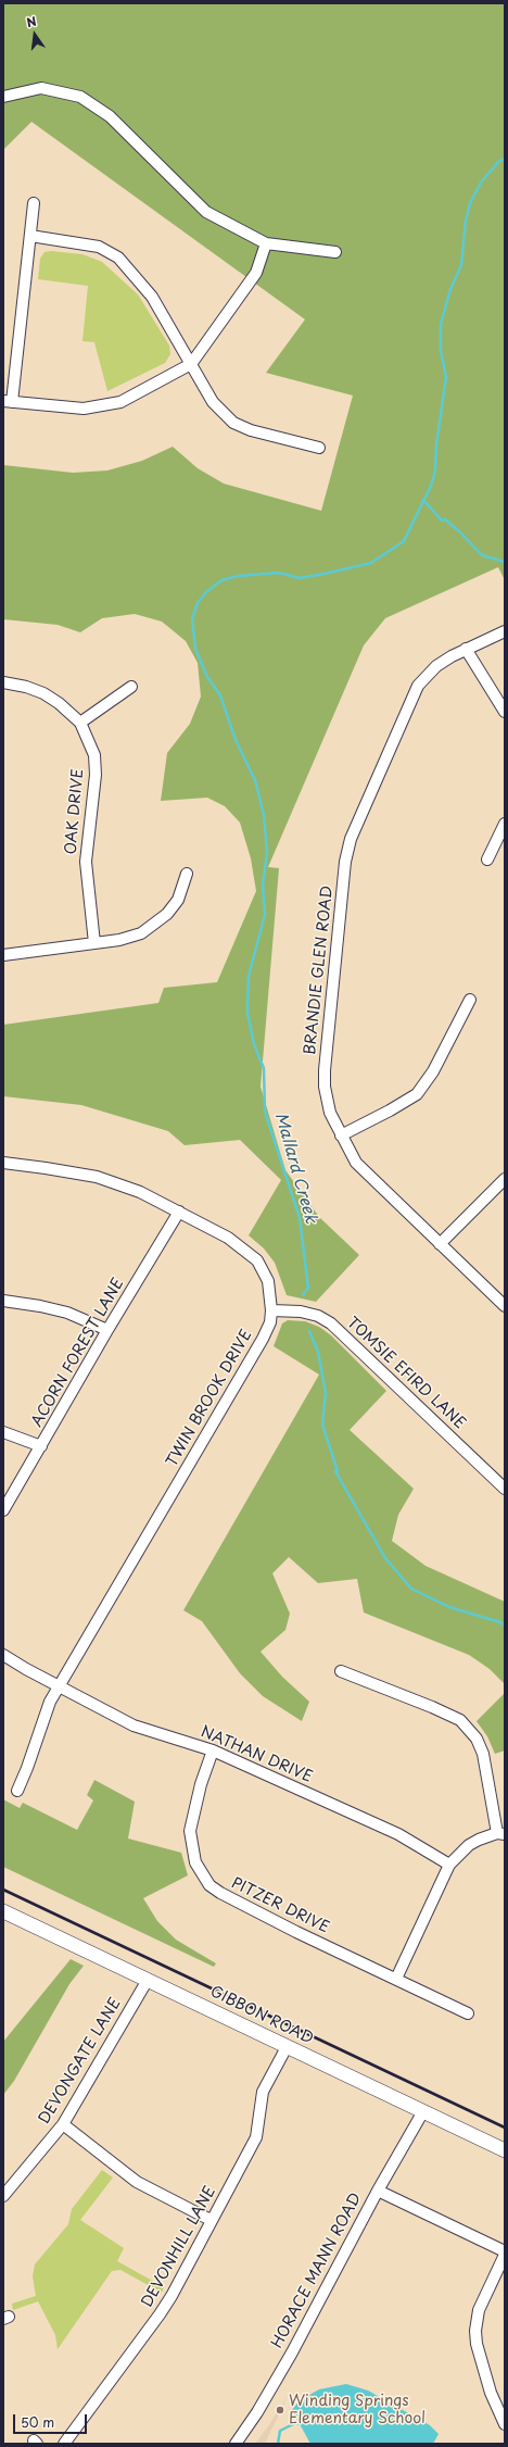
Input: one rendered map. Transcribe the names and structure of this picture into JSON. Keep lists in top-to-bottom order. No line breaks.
{"streets":{"main road":["GIBBON ROAD"],"street":["OAK DRIVE","BRANDIE GLEN ROAD","ACORN FOREST LANE","TOMSIE EFIRD LANE","TWIN BROOK DRIVE","NATHAN DRIVE","PITZER DRIVE","DEVONGATE LANE","DEVONHILL LANE","HORACE MANN ROAD"]},"crossings":[["ACORN FOREST LANE","TWIN BROOK DRIVE"],["TOMSIE EFIRD LANE","TWIN BROOK DRIVE"],["TWIN BROOK DRIVE","NATHAN DRIVE"],["NATHAN DRIVE","PITZER DRIVE"],["GIBBON ROAD","DEVONGATE LANE"],["GIBBON ROAD","DEVONHILL LANE"],["GIBBON ROAD","HORACE MANN ROAD"]],"water":["Mallard Creek"],"places":["Winding Springs Elementary School"],"scale_bar":"50 m","north":"top"}
